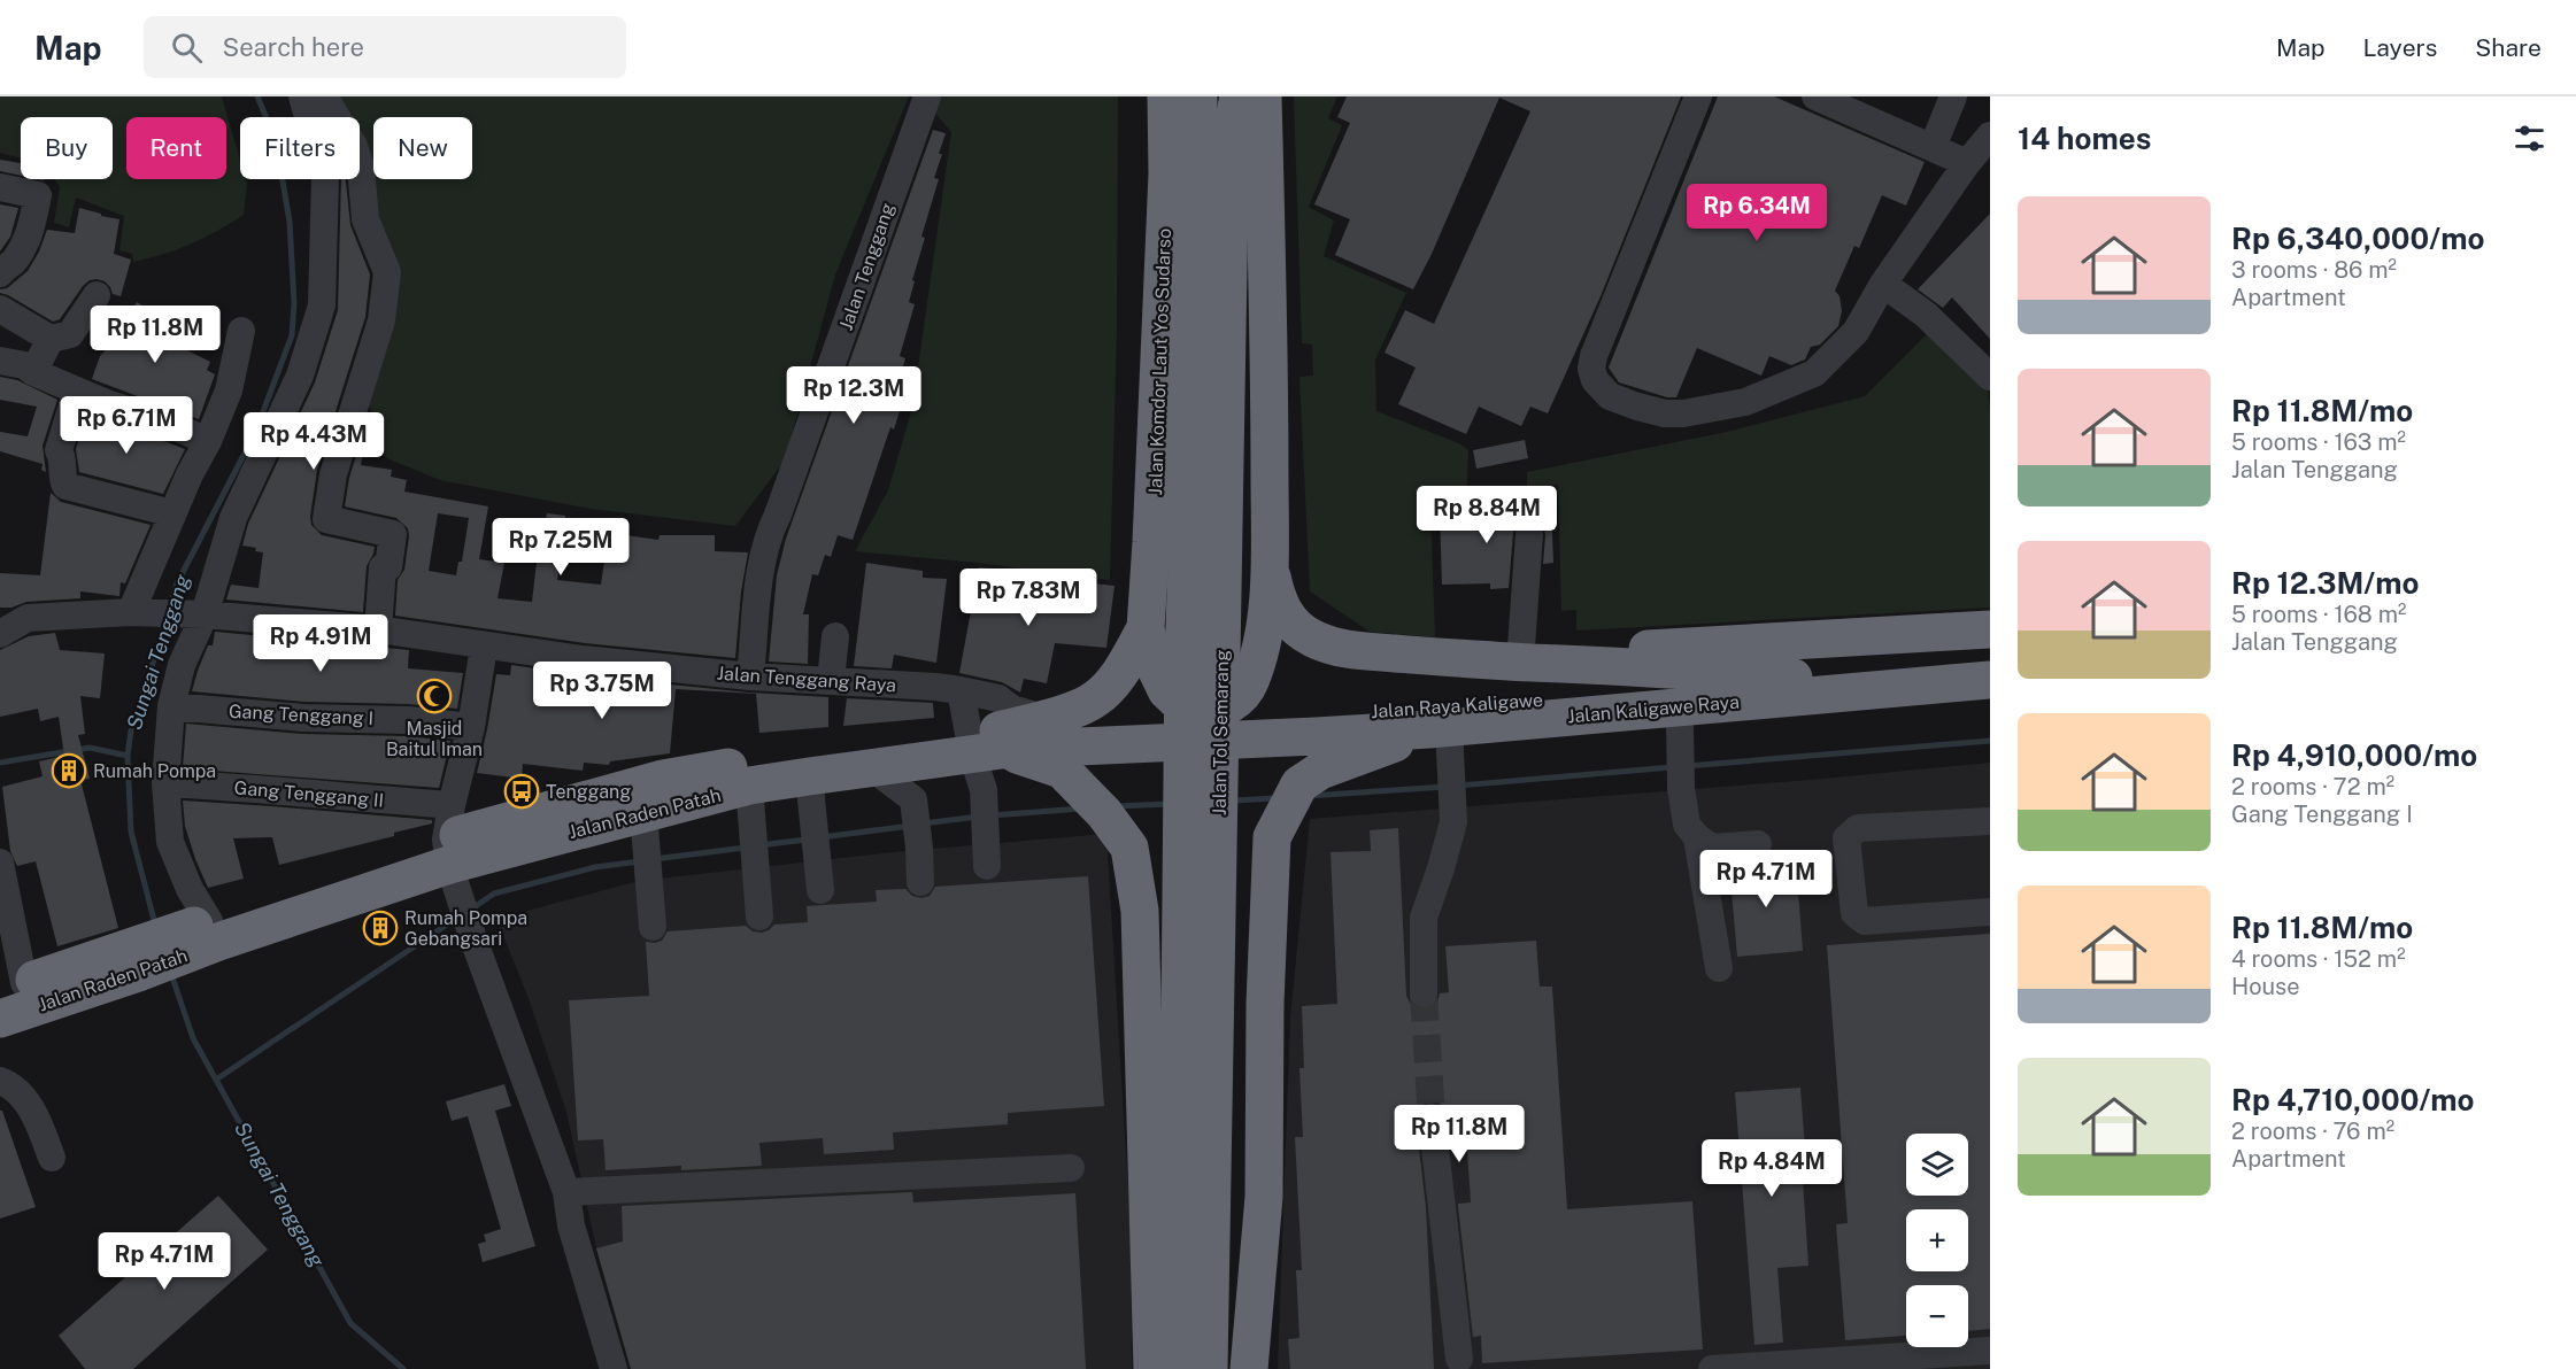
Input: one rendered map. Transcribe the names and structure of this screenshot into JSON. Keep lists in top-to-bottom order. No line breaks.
{"streets":{"highway":["Jalan Komdor Laut Yos Sudarso","Jalan Raya Kaligawe","Jalan Kaligawe Raya","Jalan Tol Semarang","Jalan Raden Patah"],"street":["Jalan Tenggang","Jalan Tenggang Raya","Gang Tenggang I","Gang Tenggang II"]},"crossings":[["Jalan Tenggang","Jalan Tenggang Raya"],["Jalan Komdor Laut Yos Sudarso","Jalan Tol Semarang"],["Jalan Raya Kaligawe","Jalan Raden Patah"],["Jalan Kaligawe Raya","Jalan Raden Patah"],["Gang Tenggang II","Jalan Raden Patah"]],"water":["Sungai Tenggang"],"places":{"mosque":["Masjid Baitul Iman"],"building":["Rumah Pompa","Rumah Pompa Gebangsari"],"bus stop":["Tenggang"]},"page":{"header":"Map","search":"Search here","nav":["Map","Layers","Share"],"heading":"14 homes","chip":["Buy","Rent","Filters","New"],"list":[{"name":"Rp 6,340,000/mo","note":"3 rooms · 86 m² · Apartment"},{"name":"Rp 11.8M/mo","note":"5 rooms · 163 m² · Jalan Tenggang"},{"name":"Rp 12.3M/mo","note":"5 rooms · 168 m² · Jalan Tenggang"},{"name":"Rp 4,910,000/mo","note":"2 rooms · 72 m² · Gang Tenggang I"},{"name":"Rp 11.8M/mo","note":"4 rooms · 152 m² · House"},{"name":"Rp 4,710,000/mo","note":"2 rooms · 76 m² · Apartment"}],"price":["Rp 6.34M","Rp 11.8M","Rp 12.3M","Rp 6.71M","Rp 4.43M","Rp 8.84M","Rp 7.25M","Rp 7.83M","Rp 4.91M","Rp 3.75M","Rp 4.71M","Rp 11.8M","Rp 4.84M","Rp 4.71M"],"map_buttons":["+","−"]}}
